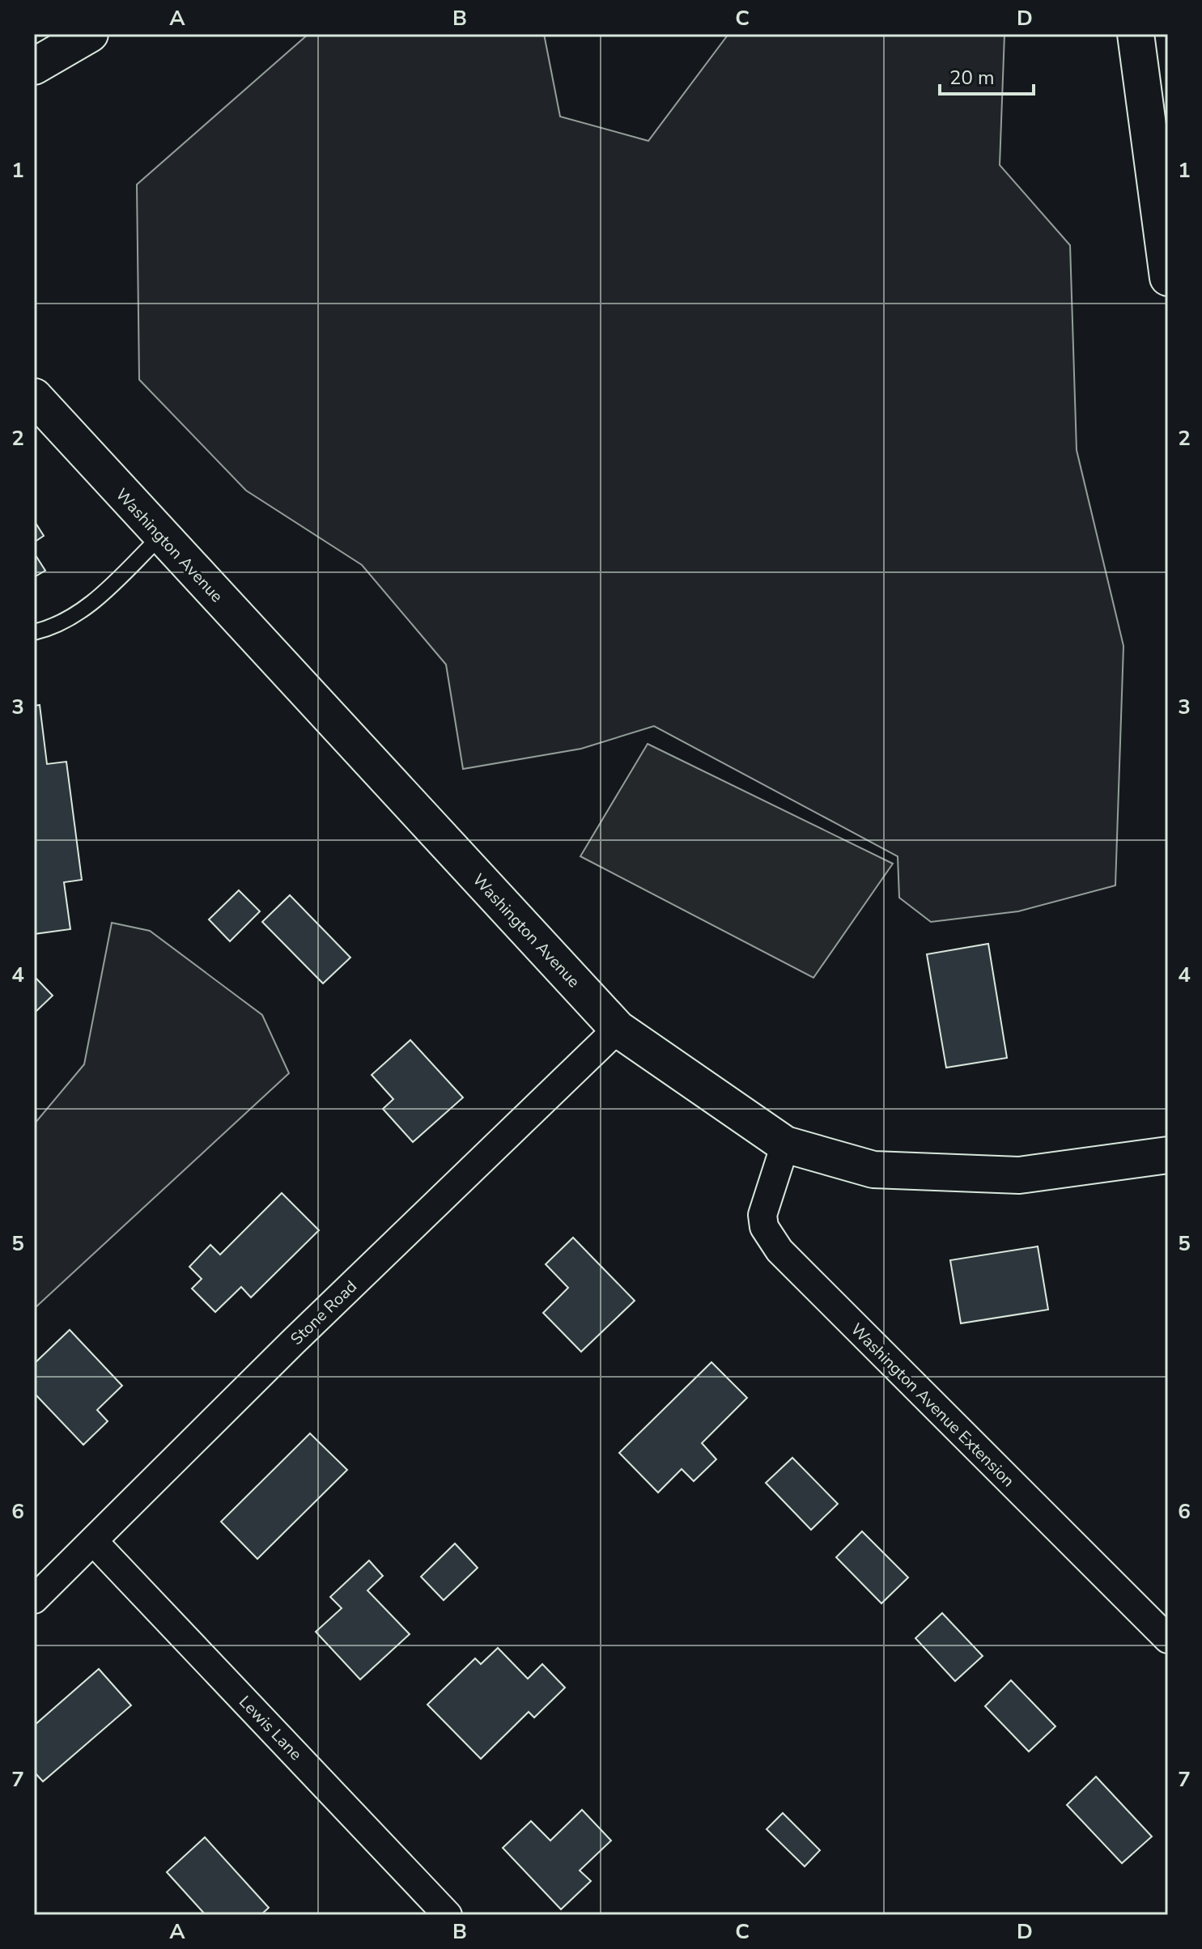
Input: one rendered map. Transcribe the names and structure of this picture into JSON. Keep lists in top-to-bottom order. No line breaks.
{"streets":{"street":["Washington Avenue","Stone Road","Washington Avenue Extension","Lewis Lane"]},"crossings":[["Washington Avenue","Stone Road"],["Washington Avenue","Washington Avenue Extension"],["Stone Road","Lewis Lane"]],"scale_bar":"20 m","grid":{"columns":["A","B","C","D"],"rows":["1","2","3","4","5","6","7"]}}
